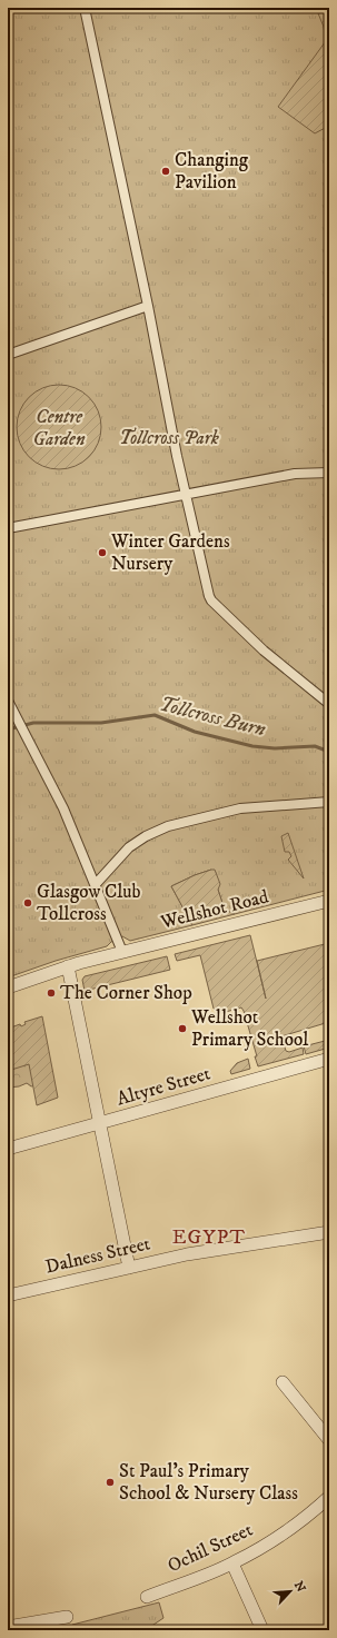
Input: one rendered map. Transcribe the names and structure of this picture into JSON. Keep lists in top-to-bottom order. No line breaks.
{"streets":{"street":["Wellshot Road","Altyre Street","Dalness Street","Ochil Street"]},"districts":["EGYPT"],"water":["Tollcross Burn"],"parks":["Centre Garden","Tollcross Park"],"places":["Changing Pavilion","Winter Gardens Nursery","Glasgow Club Tollcross","The Corner Shop","Wellshot Primary School","St Paul's Primary School & Nursery Class"],"north":"top right"}
